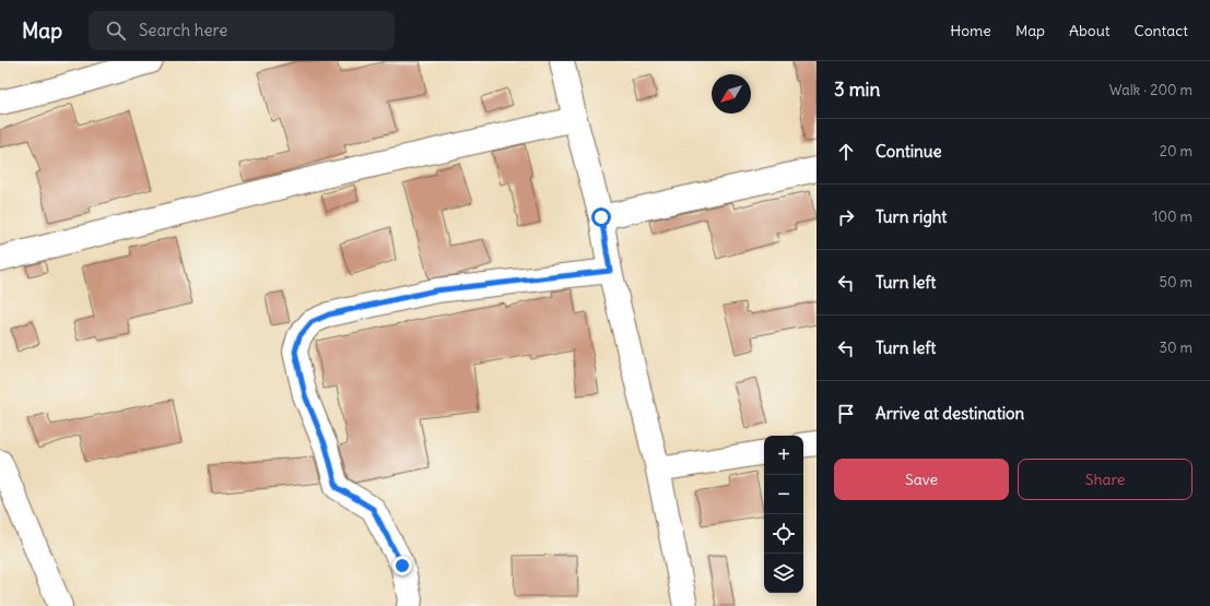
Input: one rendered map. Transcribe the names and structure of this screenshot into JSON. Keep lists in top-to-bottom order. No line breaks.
{"north":"bottom left","page":{"header":"Map","search":"Search here","nav":["Home","Map","About","Contact"],"heading":["3 min","Walk · 200 m"],"list":[["Continue","20 m"],["Turn right","100 m"],["Turn left","50 m"],["Turn left","30 m"],"Arrive at destination"],"map_buttons":["+","−"],"buttons":["Save","Share"]}}
